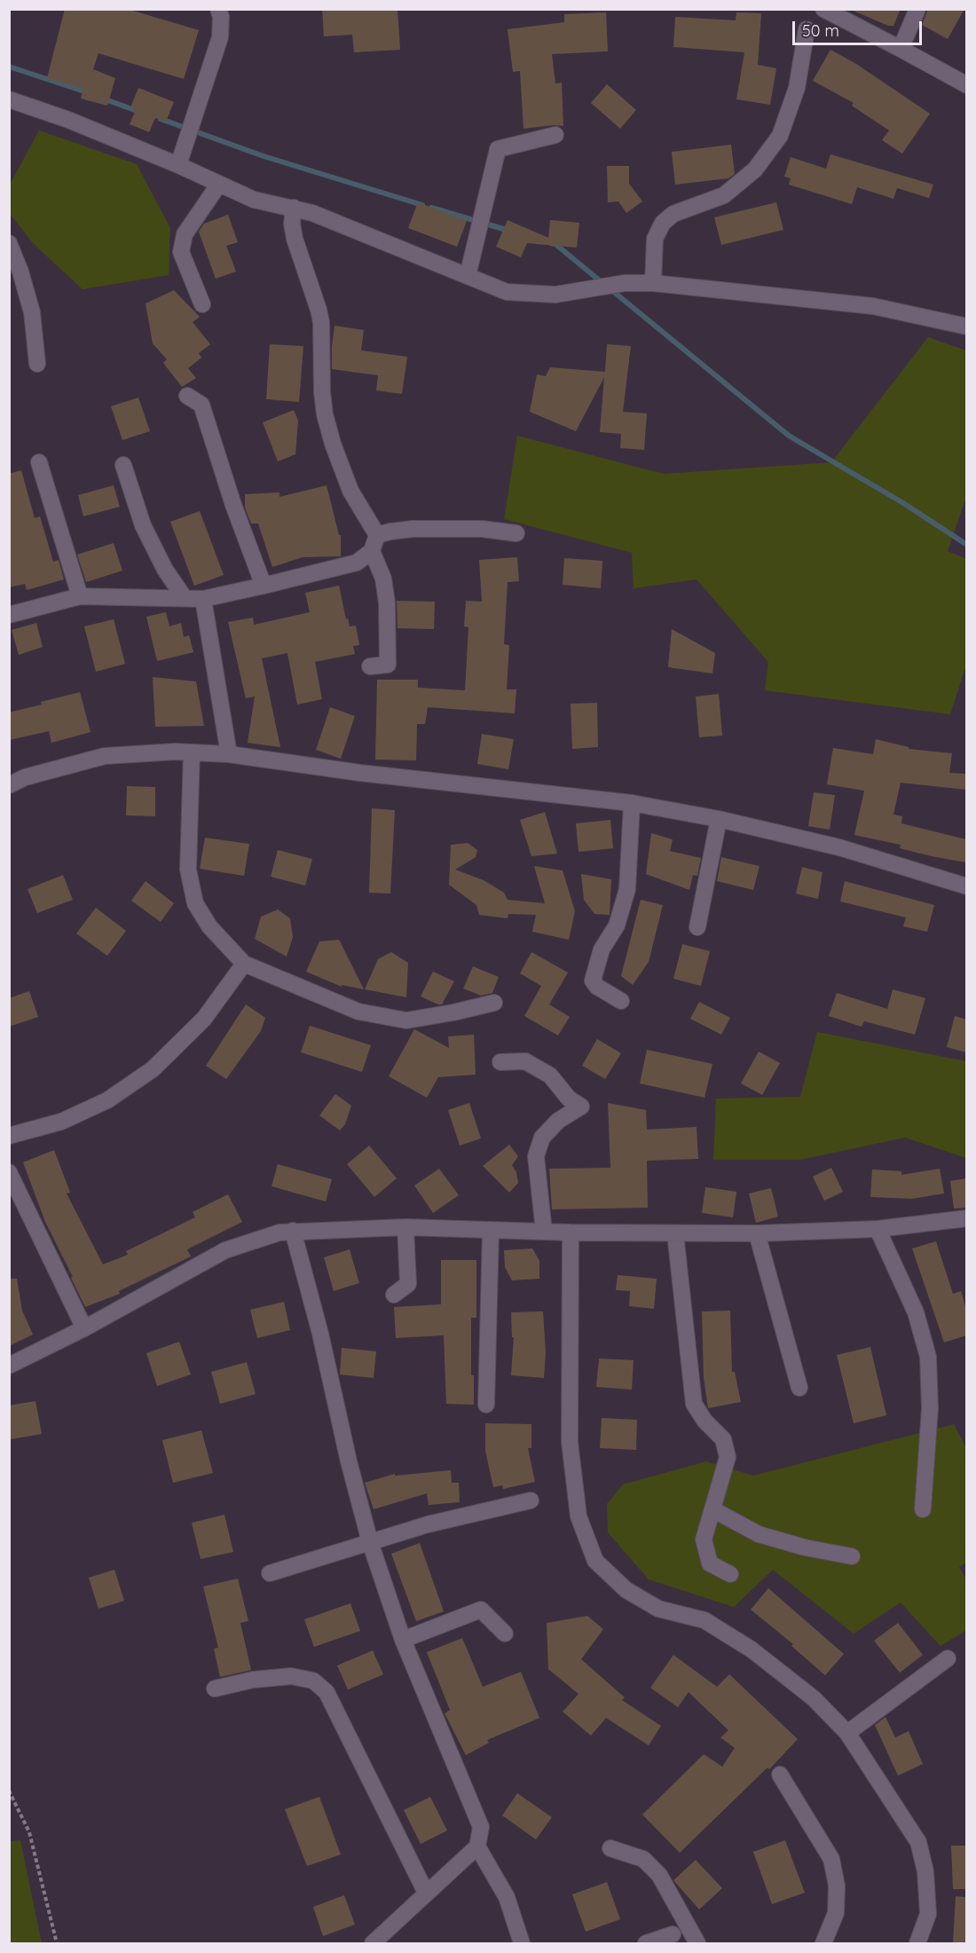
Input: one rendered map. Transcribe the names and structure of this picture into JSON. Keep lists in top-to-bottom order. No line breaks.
{"scale_bar":"50 m"}
